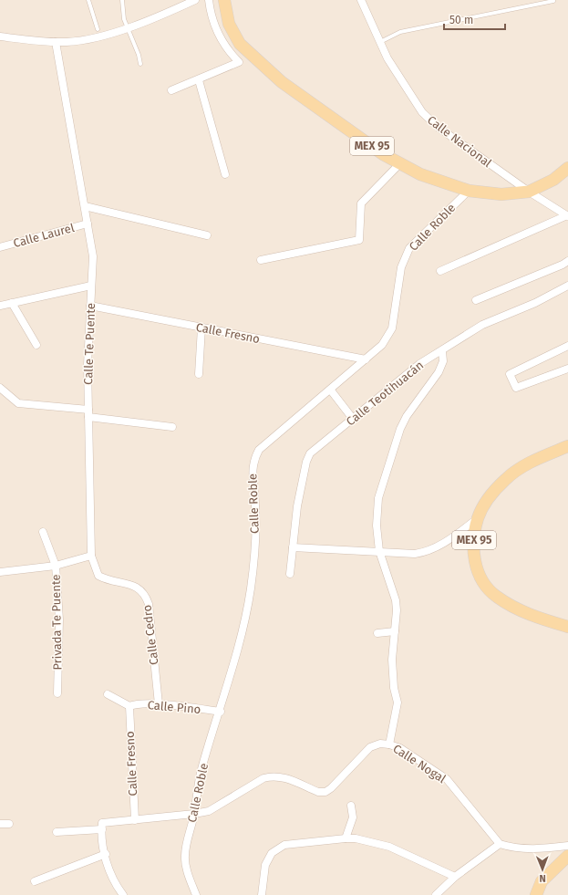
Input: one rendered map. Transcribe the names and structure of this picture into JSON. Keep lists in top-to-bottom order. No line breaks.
{"streets":{"main road":["MEX 95"],"street":["Calle Nacional","Calle Roble","Calle Laurel","Calle Fresno","Calle Te Puente","Calle Teotihuacán","Privada Te Puente","Calle Cedro","Calle Pino","Calle Nogal"]},"crossings":[["Calle Nacional","MEX 95"],["MEX 95","Calle Roble"],["Calle Roble","Calle Fresno"],["Calle Roble","Calle Pino"],["Calle Roble","Calle Nogal"],["Calle Laurel","Calle Te Puente"],["Calle Fresno","Calle Te Puente"],["Calle Fresno","Calle Pino"],["Calle Fresno","Calle Nogal"],["Calle Te Puente","Calle Cedro"],["Calle Cedro","Calle Pino"]],"scale_bar":"50 m","north":"bottom"}
